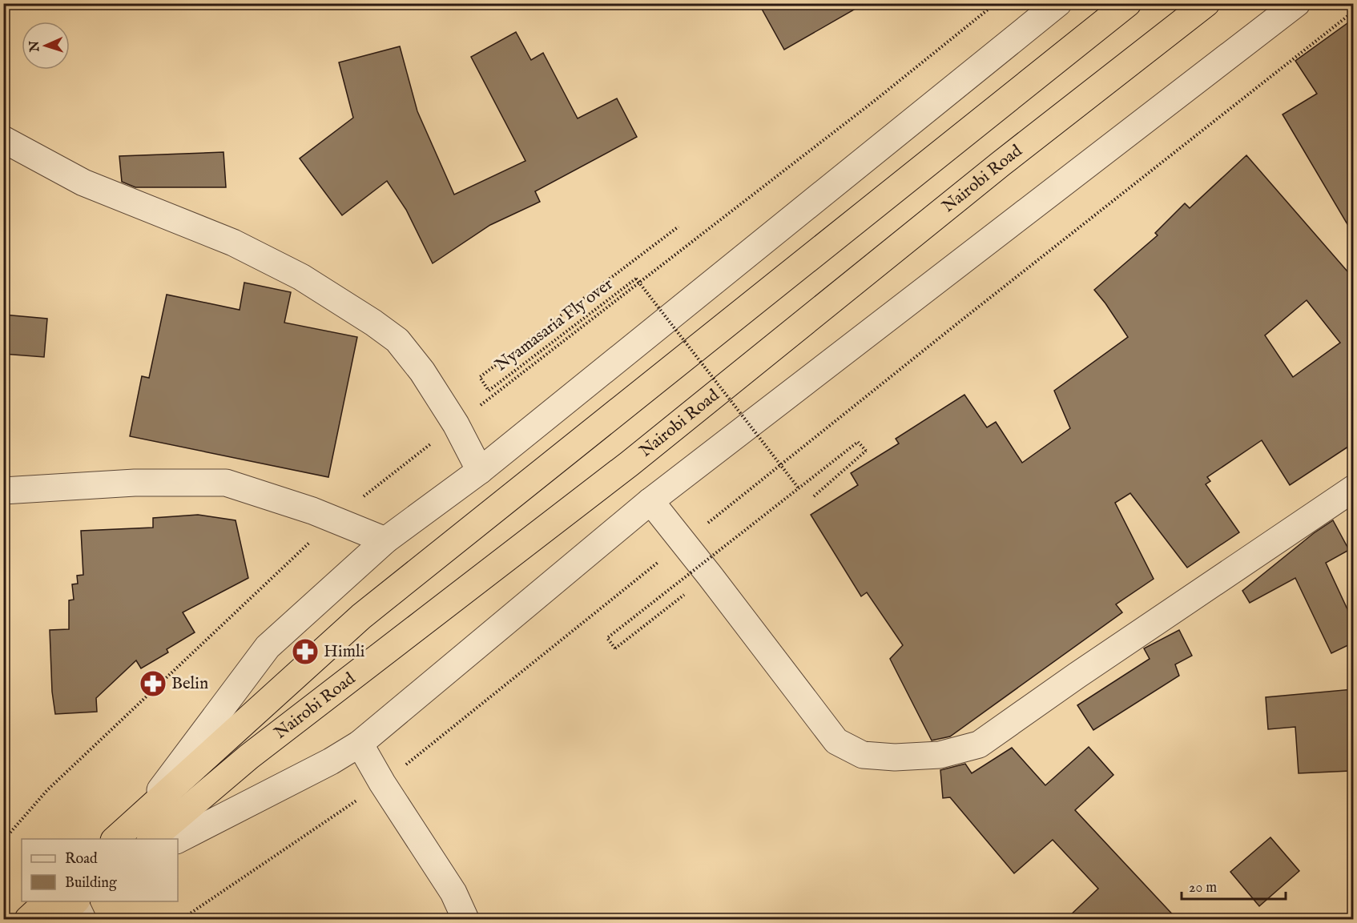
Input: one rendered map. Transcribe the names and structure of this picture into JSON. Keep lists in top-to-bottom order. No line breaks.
{"streets":{"highway":["Nairobi Road"],"path":["Nyamasaria Fly over"]},"places":{"pharmacy":["Himli","Belin"]},"legend":["Road","Building"],"scale_bar":"20 m","north":"left"}
